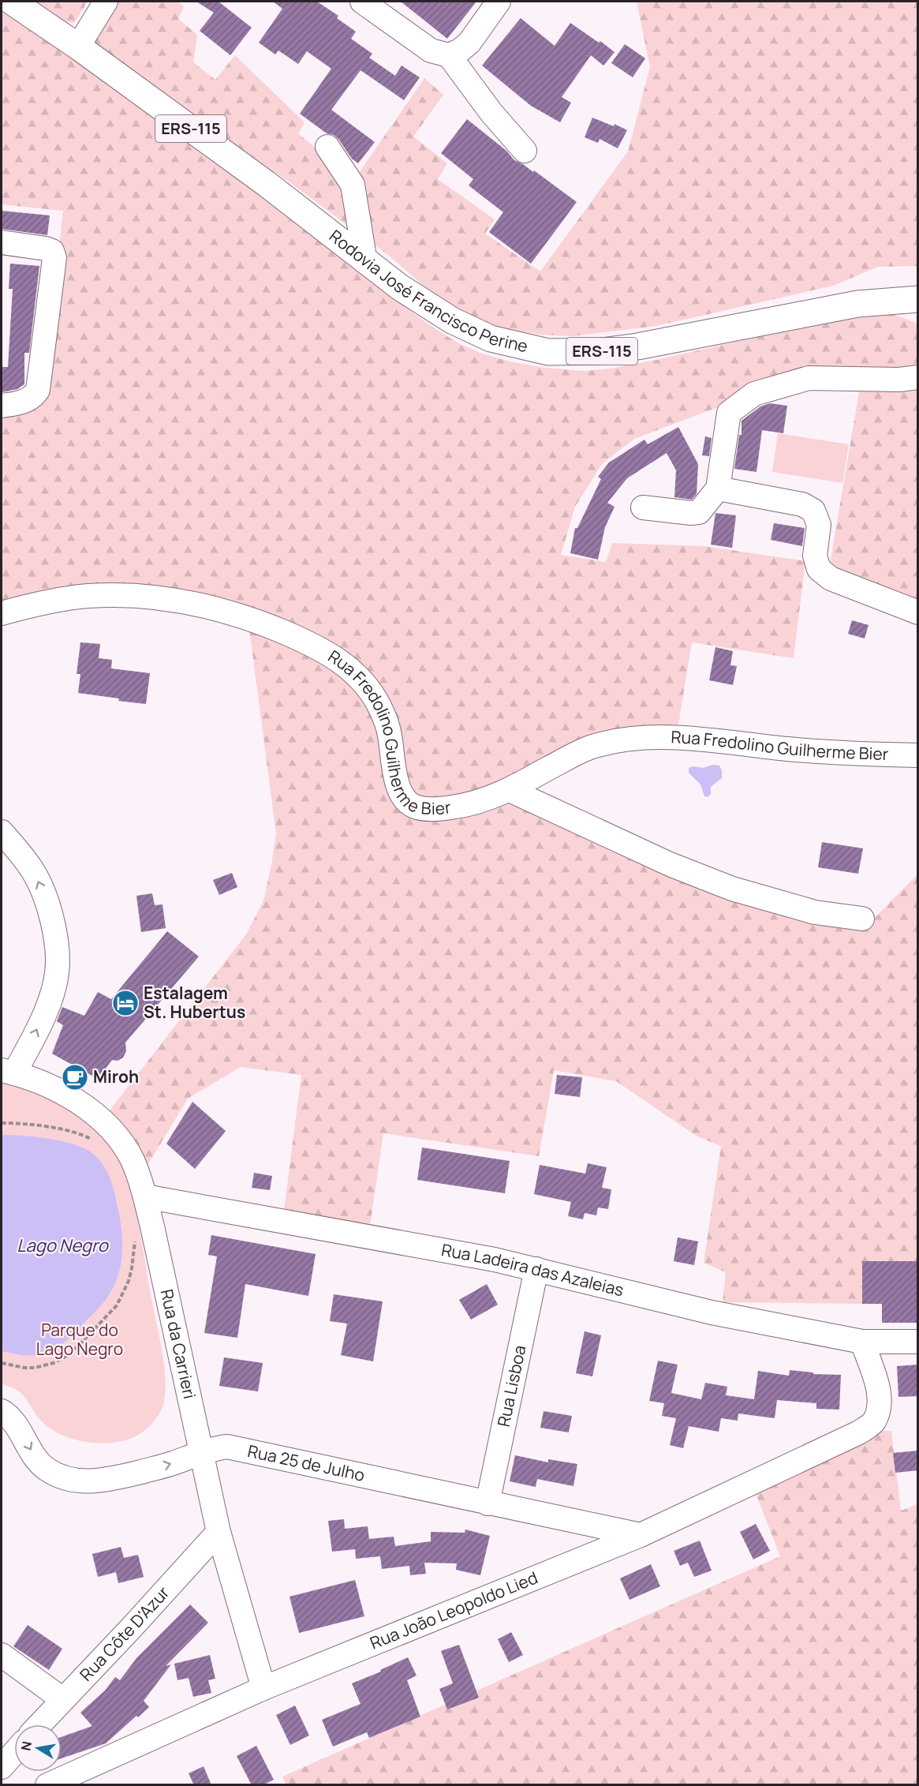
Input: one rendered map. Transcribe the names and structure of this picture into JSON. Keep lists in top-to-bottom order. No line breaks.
{"streets":{"main road":["ERS-115","Rodovia José Francisco Perine"],"street":["Rua Fredolino Guilherme Bier","Rua Ladeira das Azaleias","Rua da Carrieri","Rua Lisboa","Rua 25 de Julho","Rua João Leopoldo Lied","Rua Côte D'Azur"]},"crossings":[["Rua Ladeira das Azaleias","Rua da Carrieri"],["Rua Ladeira das Azaleias","Rua Lisboa"],["Rua Ladeira das Azaleias","Rua João Leopoldo Lied"],["Rua da Carrieri","Rua 25 de Julho"],["Rua da Carrieri","Rua João Leopoldo Lied"],["Rua da Carrieri","Rua Côte D'Azur"],["Rua Lisboa","Rua 25 de Julho"],["Rua 25 de Julho","Rua João Leopoldo Lied"]],"water":["Lago Negro"],"parks":["Parque do Lago Negro"],"places":{"hotel":["Estalagem St. Hubertus"],"cafe":["Miroh"]},"north":"left"}
